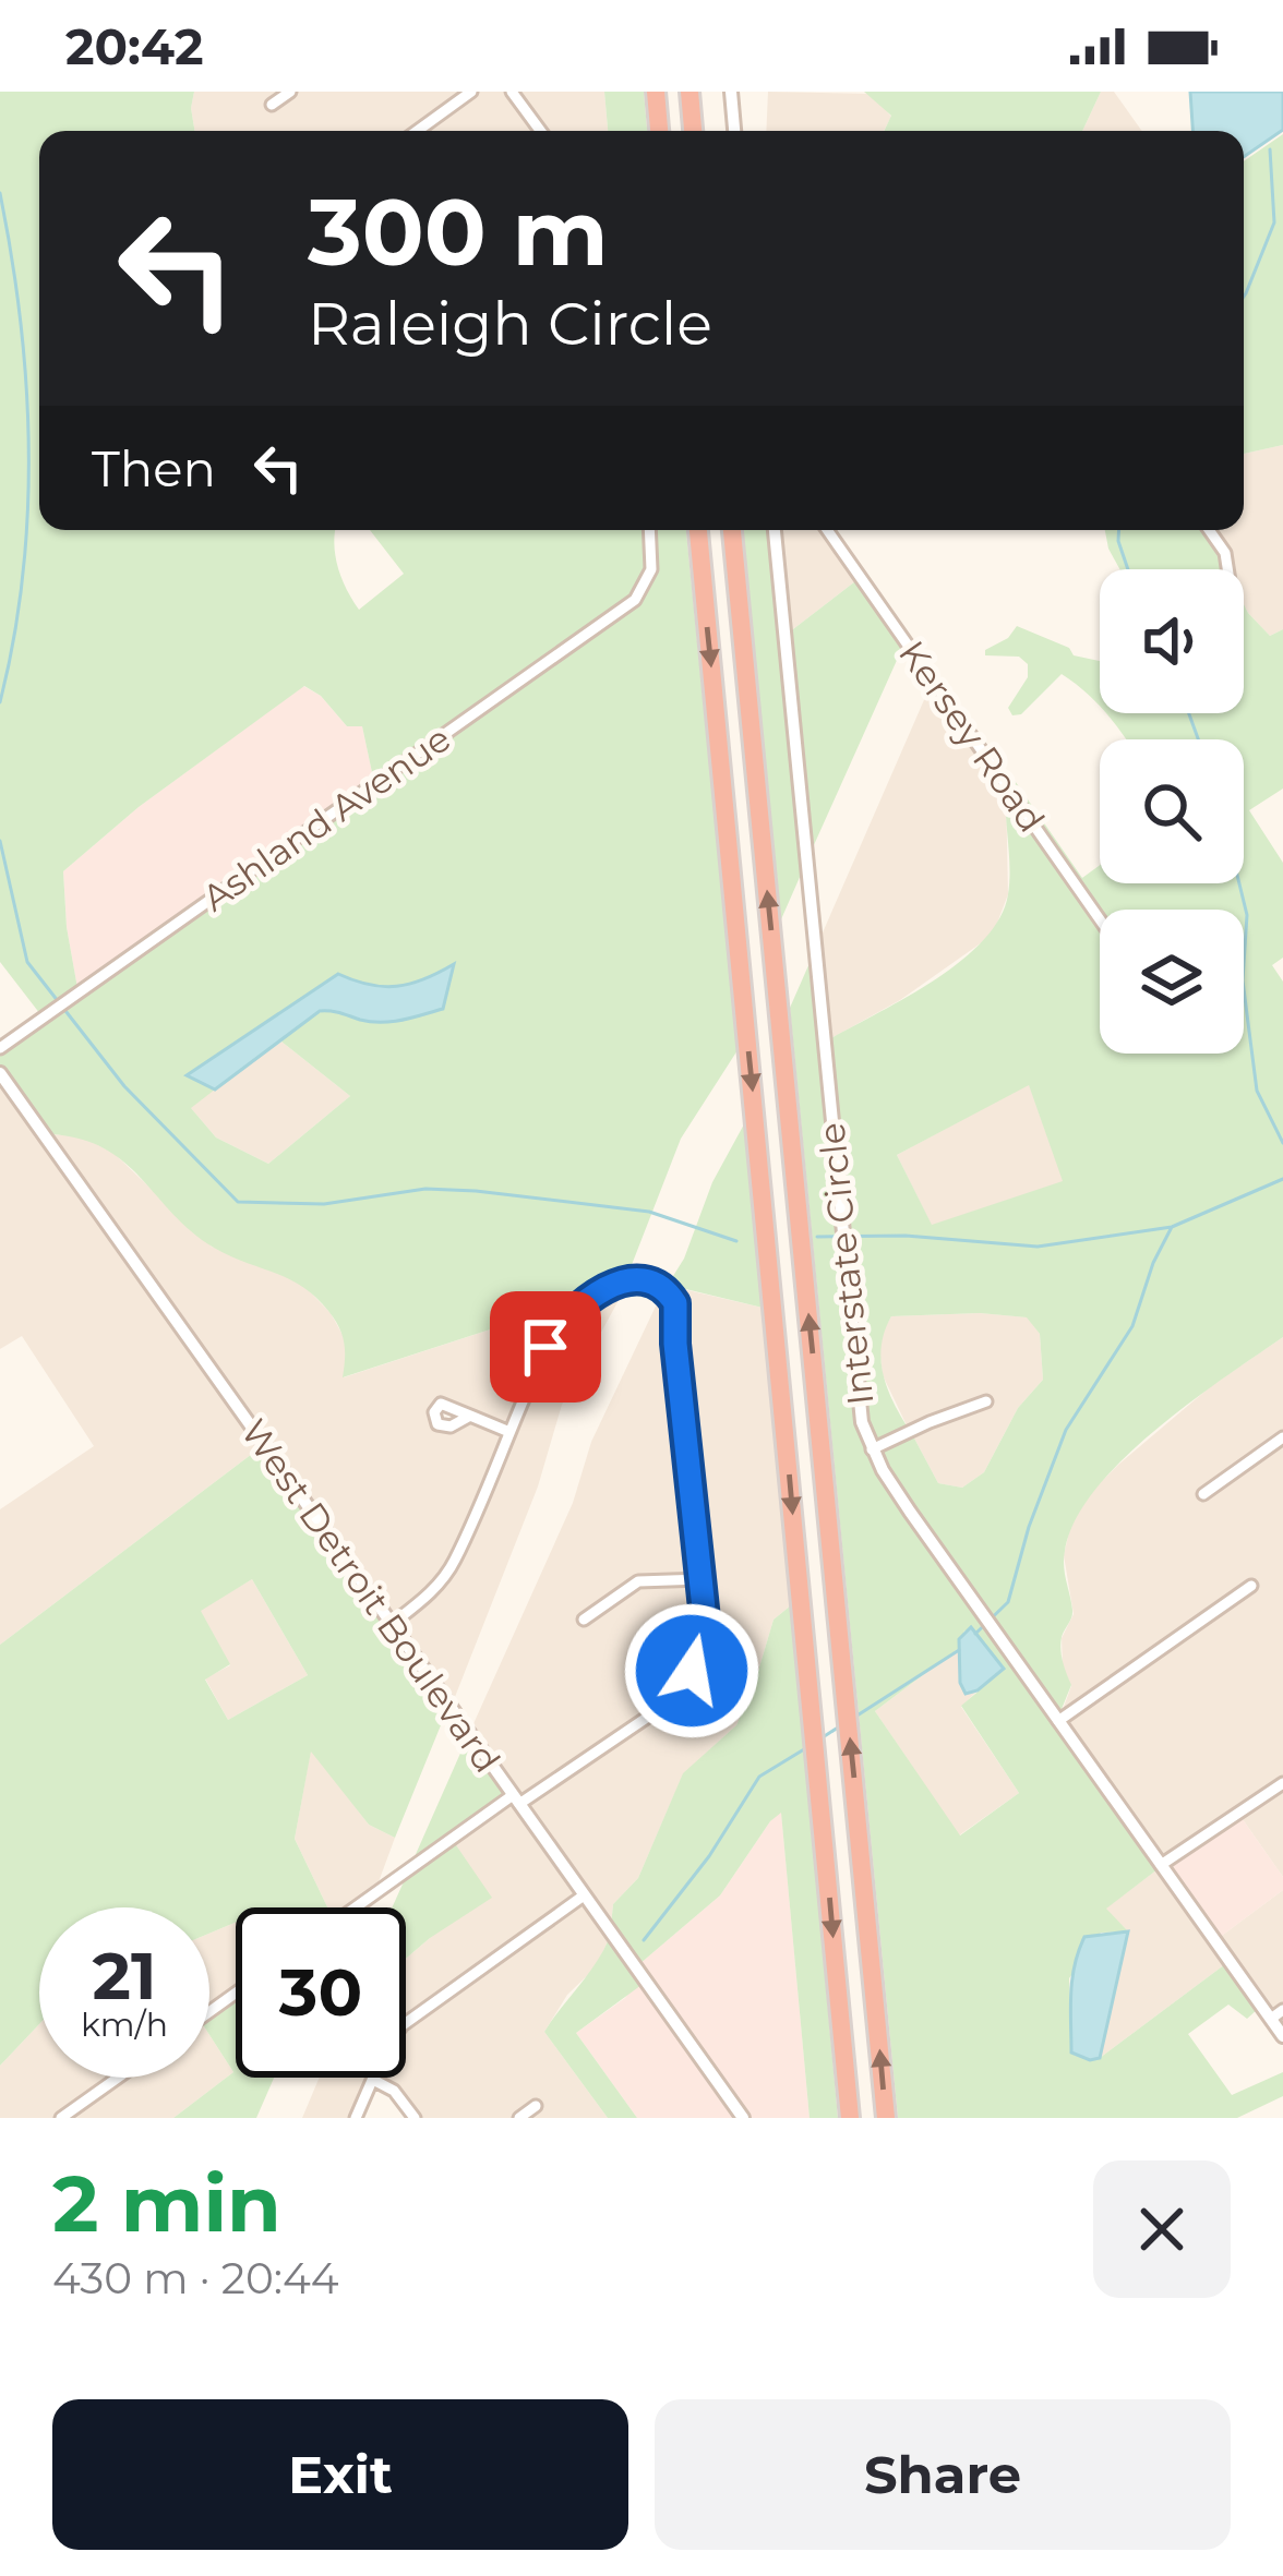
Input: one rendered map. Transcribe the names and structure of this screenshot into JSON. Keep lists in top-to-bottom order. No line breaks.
{"streets":{"street":["Kersey Road","Ashland Avenue","Interstate Circle","West Detroit Boulevard"]},"page":{"status":"20:42","turn":["300 m","Raleigh Circle"],"then":"Then","speed":"21 km/h","limit":"30","heading":["2 min","430 m · 20:44"],"buttons":["Exit","Share"]}}
